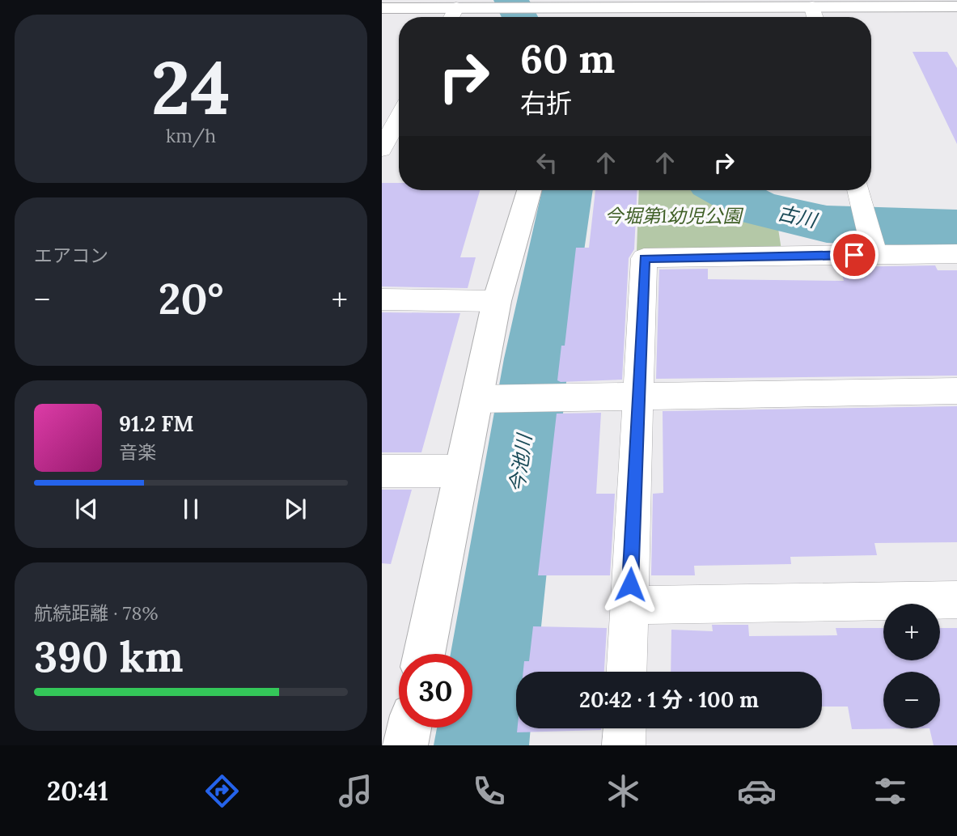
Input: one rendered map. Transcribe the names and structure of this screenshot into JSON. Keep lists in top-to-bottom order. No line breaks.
{"water":["古川","今池川"],"parks":["今堀第1幼児公園"],"page":{"tile":[["24","km/h"],"エアコン",["航続距離 · 78%","390 km"]],"turn":["60 m","右折"],"heat":["−","20°","+"],"song":["91.2 FM","音楽"],"map_buttons":["+","−"],"limit":"30","trip":"20:42 · 1 分 · 100 m","tabs":"20:41"}}
